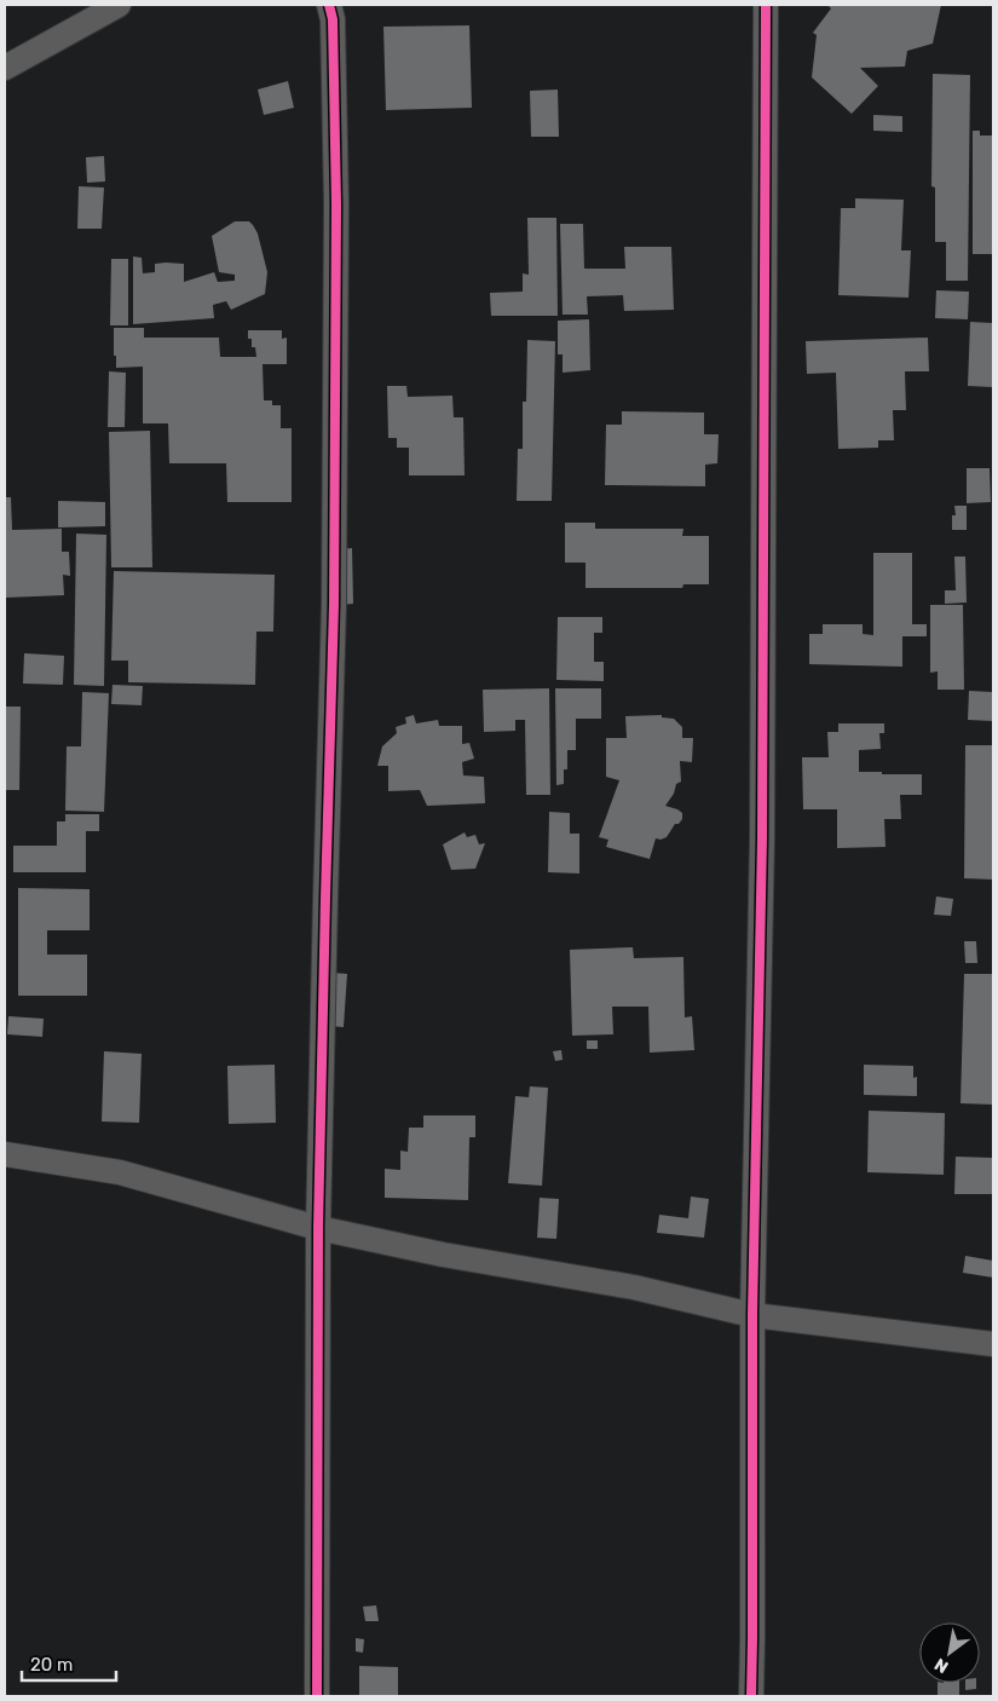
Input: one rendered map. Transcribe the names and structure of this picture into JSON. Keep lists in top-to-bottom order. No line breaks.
{"scale_bar":"20 m","north":"bottom left"}
